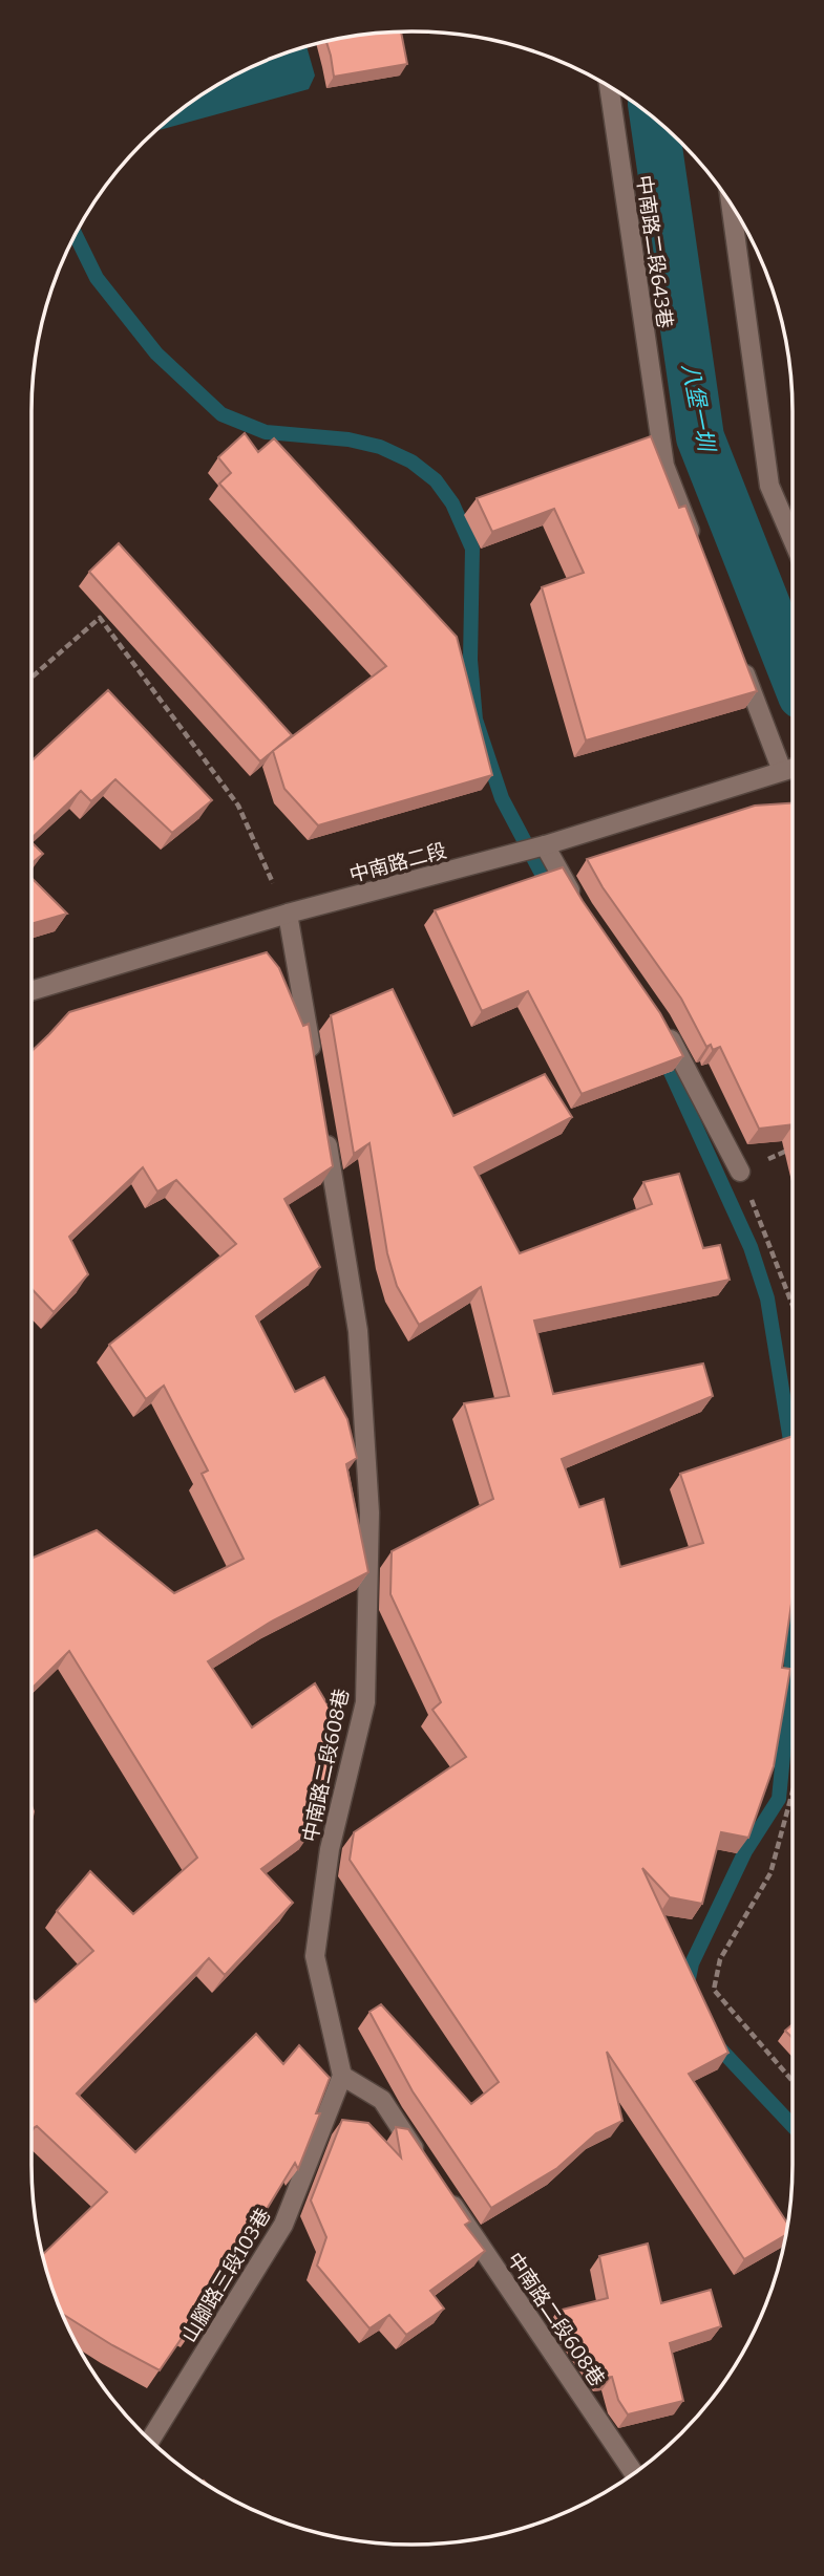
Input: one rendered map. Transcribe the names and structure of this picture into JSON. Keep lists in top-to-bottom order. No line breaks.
{"streets":{"main road":["中南路二段643巷","中南路二段","中南路二段608巷","山腳路三段103巷"]},"crossings":[["中南路二段608巷","山腳路三段103巷"]],"water":["八堡一圳"]}
